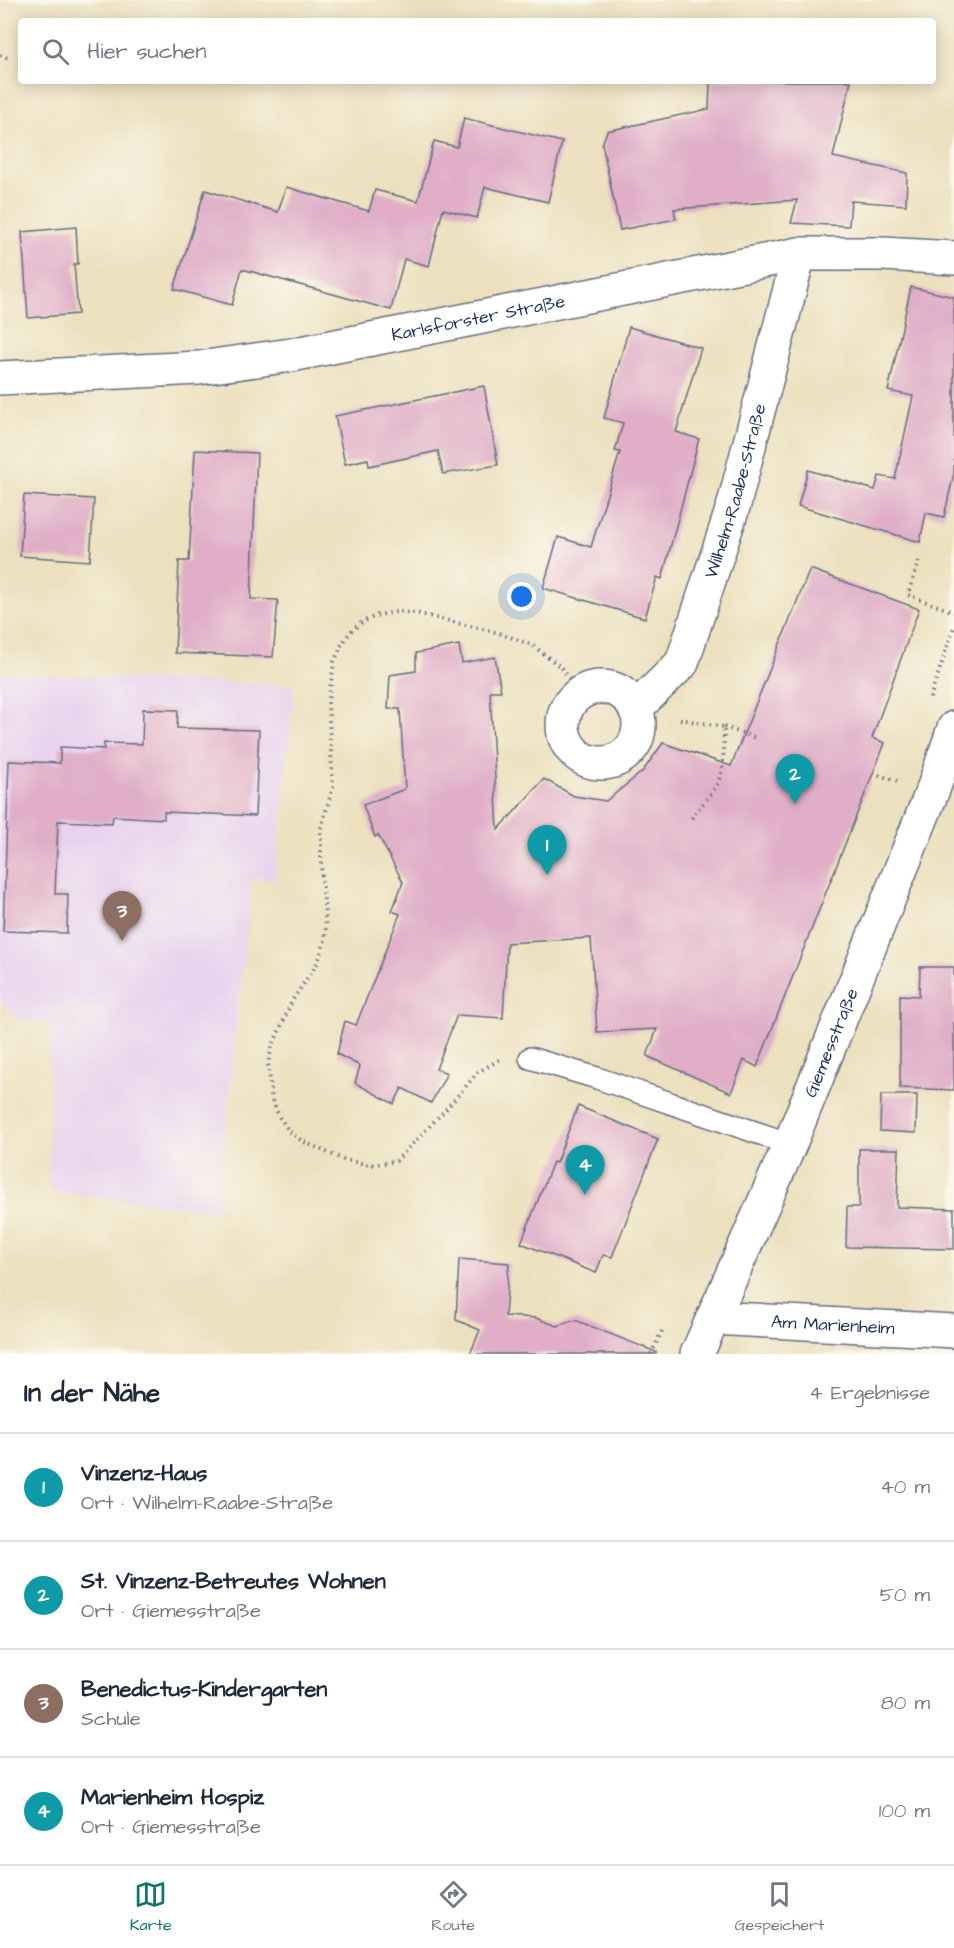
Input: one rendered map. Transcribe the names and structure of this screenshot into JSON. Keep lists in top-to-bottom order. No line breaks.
{"streets":{"street":["Karlsforster Straße","Wilhelm-Raabe-Straße","Giemesstraße","Am Marienheim"]},"crossings":[["Karlsforster Straße","Wilhelm-Raabe-Straße"],["Giemesstraße","Am Marienheim"]],"page":{"search":"Hier suchen","pins":["2","1","3","4"],"heading":["In der Nähe","4 Ergebnisse"],"list":[{"mark":"1","name":"Vinzenz-Haus","note":"Ort · Wilhelm-Raabe-Straße","value":"40 m"},{"mark":"2","name":"St. Vinzenz-Betreutes Wohnen","note":"Ort · Giemesstraße","value":"50 m"},{"mark":"3","name":"Benedictus-Kindergarten","note":"Schule","value":"80 m"},{"mark":"4","name":"Marienheim Hospiz","note":"Ort · Giemesstraße","value":"100 m"}],"nav":["Karte","Route","Gespeichert"]}}
